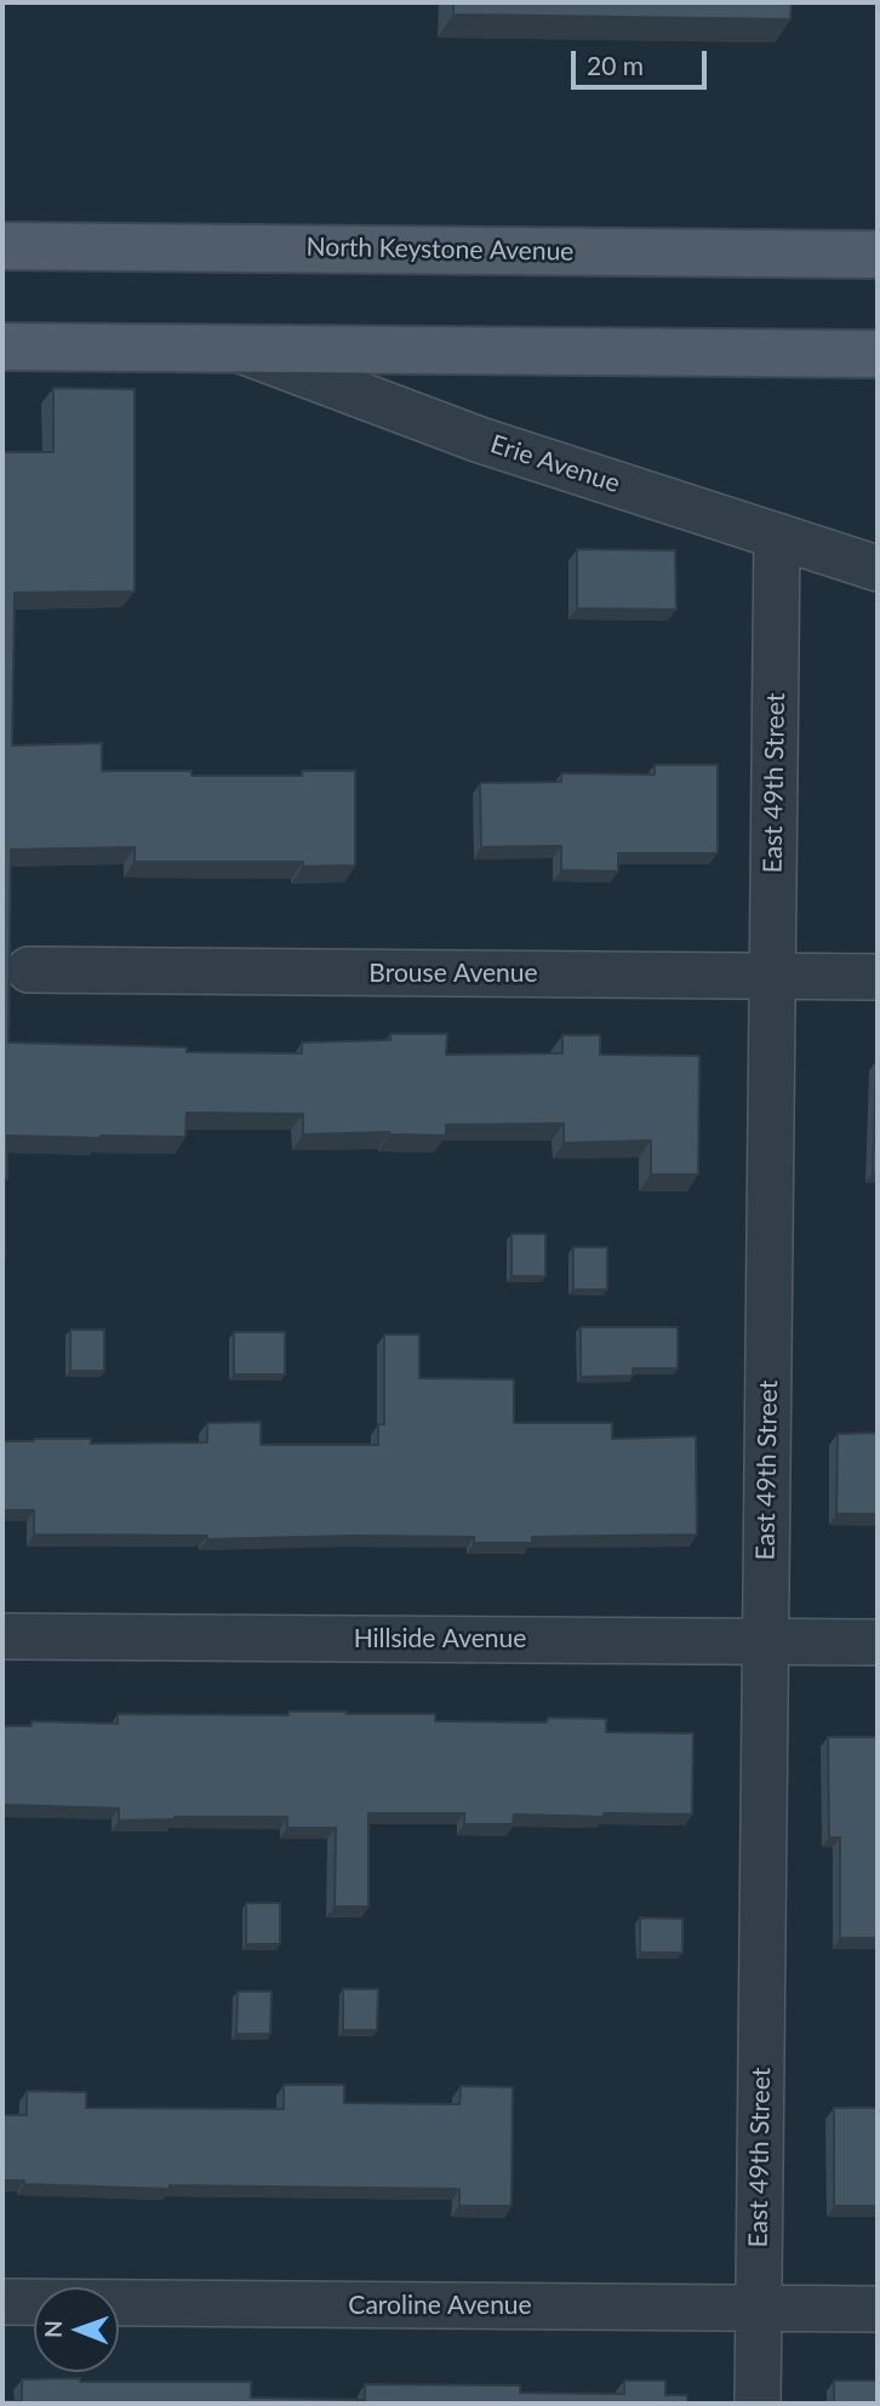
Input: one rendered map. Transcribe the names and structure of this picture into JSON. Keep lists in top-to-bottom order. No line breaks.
{"streets":{"main road":["North Keystone Avenue"],"street":["Erie Avenue","East 49th Street","Brouse Avenue","Hillside Avenue","Caroline Avenue"]},"crossings":[["Erie Avenue","East 49th Street"],["East 49th Street","Brouse Avenue"],["East 49th Street","Hillside Avenue"],["East 49th Street","Caroline Avenue"]],"scale_bar":"20 m","north":"left"}
